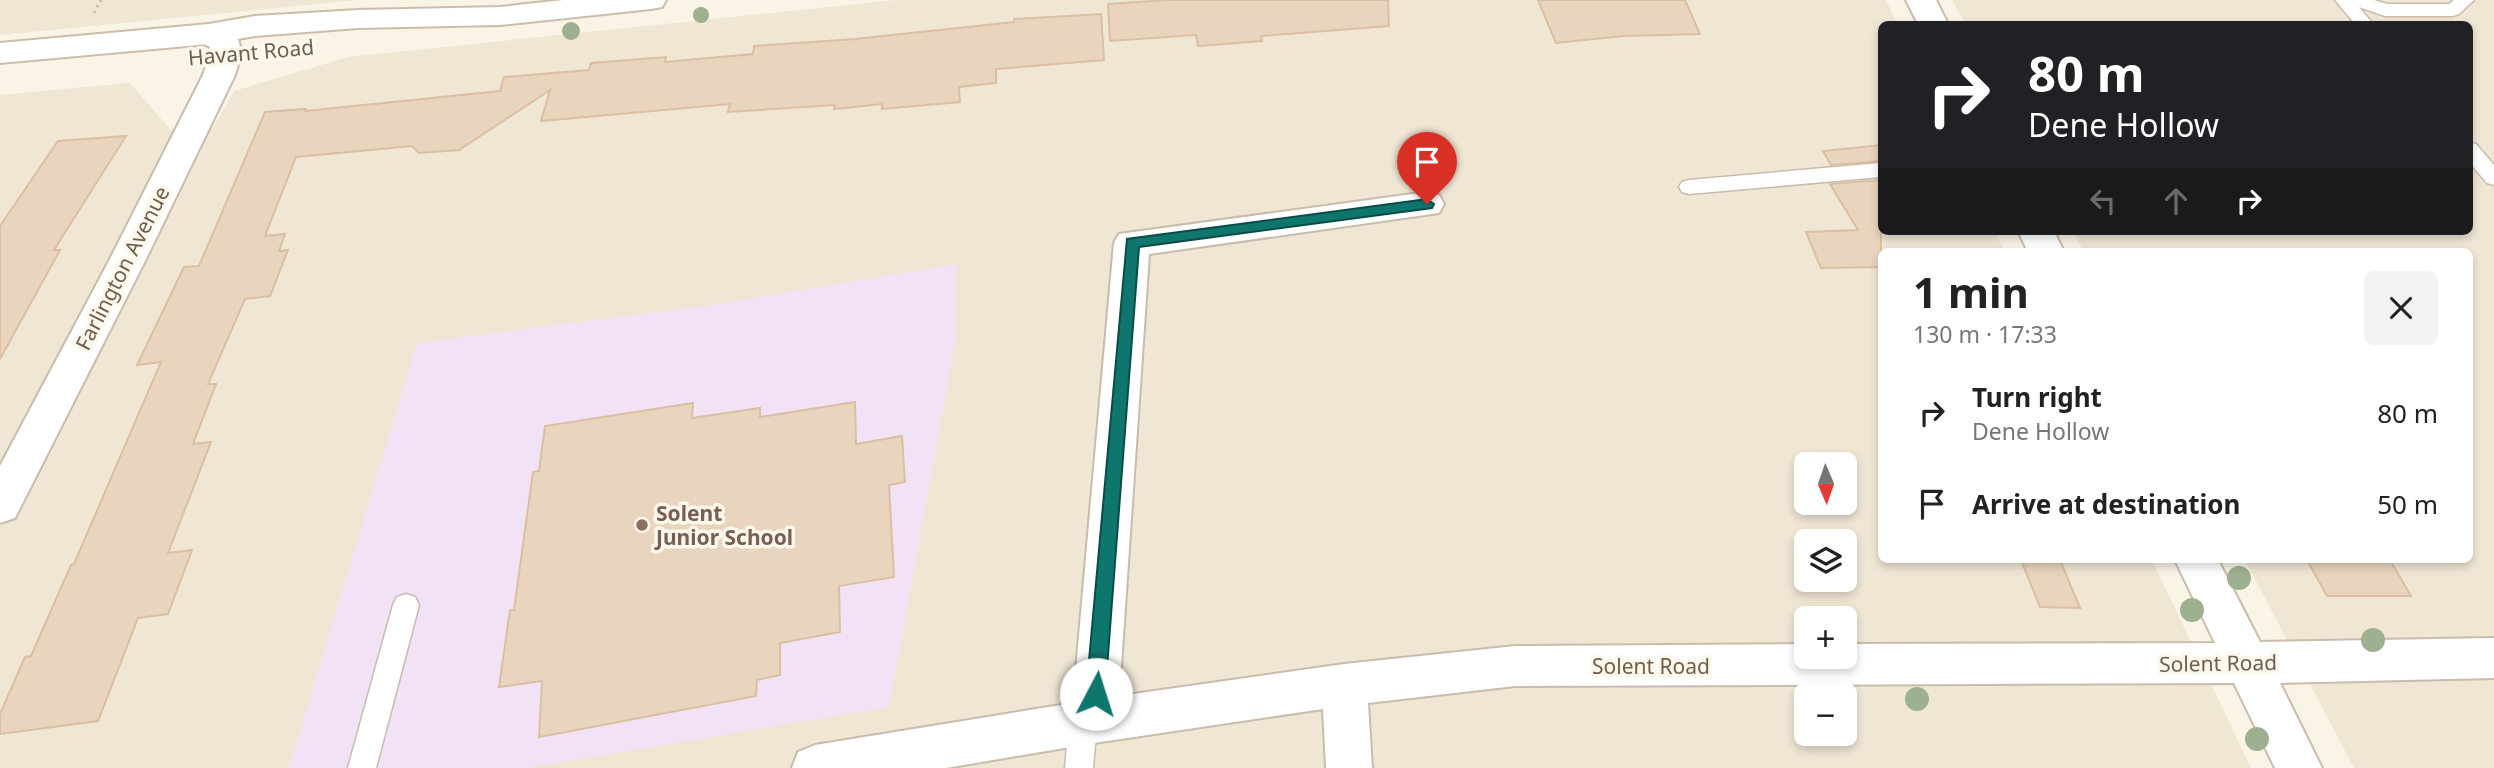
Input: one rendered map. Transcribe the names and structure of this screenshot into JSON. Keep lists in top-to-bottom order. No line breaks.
{"streets":{"street":["Havant Road","Farlington Avenue","Solent Road"]},"crossings":[["Havant Road","Farlington Avenue"]],"places":["Solent Junior School"],"north":"bottom","page":{"turn":["80 m","Dene Hollow"],"heading":["1 min","130 m · 17:33"],"list":[{"name":"Turn right","note":"Dene Hollow","value":"80 m"},{"name":"Arrive at destination","value":"50 m"}],"map_buttons":["+","−"]}}
